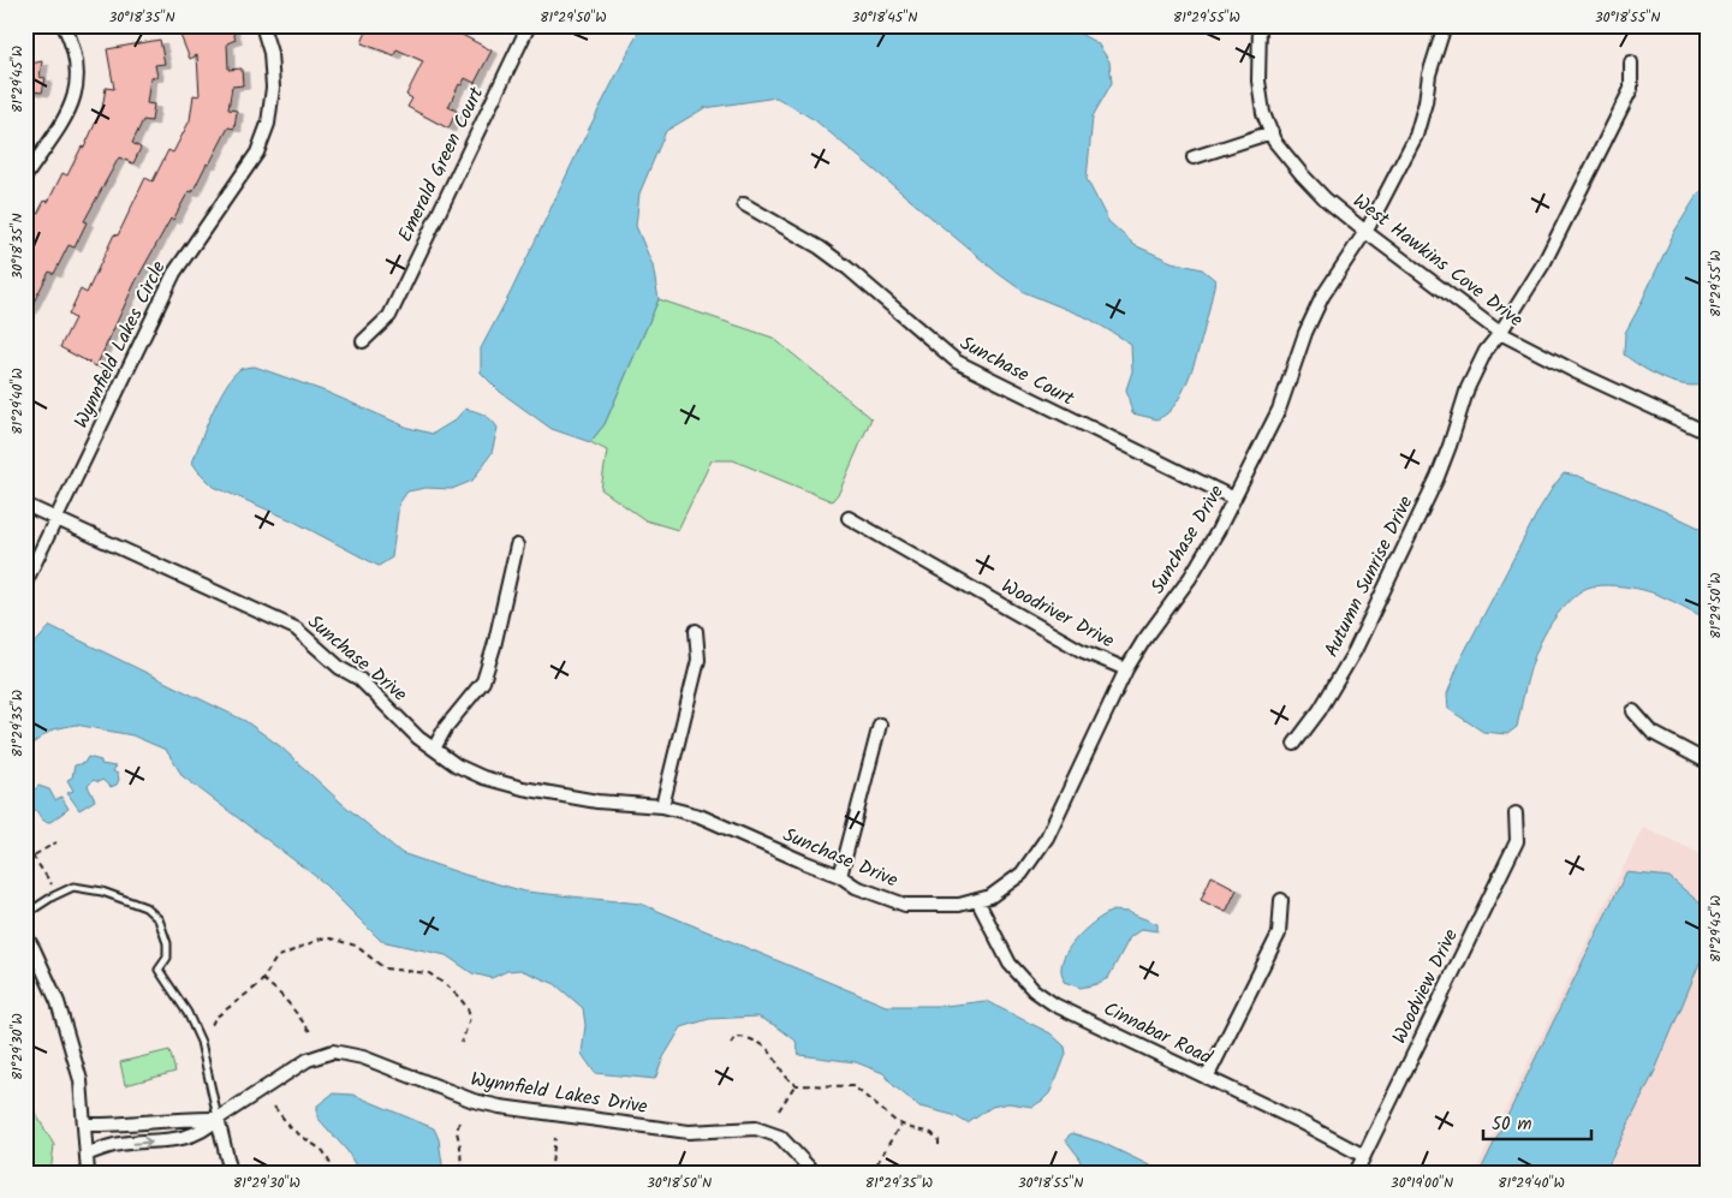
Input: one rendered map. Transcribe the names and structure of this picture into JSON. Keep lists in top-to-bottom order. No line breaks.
{"streets":{"street":["Emerald Green Court","West Hawkins Cove Drive","Wynnfield Lakes Circle","Sunchase Court","Sunchase Drive","Autumn Sunrise Drive","Woodriver Drive","Woodview Drive","Cinnabar Road","Wynnfield Lakes Drive"]},"crossings":[["West Hawkins Cove Drive","Sunchase Drive"],["West Hawkins Cove Drive","Autumn Sunrise Drive"],["Wynnfield Lakes Circle","Sunchase Drive"],["Sunchase Court","Sunchase Drive"],["Sunchase Drive","Woodriver Drive"],["Sunchase Drive","Cinnabar Road"],["Woodview Drive","Cinnabar Road"]],"scale_bar":"50 m","coordinates":["30°18'35\"N","81°29'50\"W","30°18'45\"N","81°29'55\"W","30°18'55\"N","81°29'45\"W","81°29'40\"W","81°29'35\"W","81°29'30\"W","30°18'50\"N","30°19'00\"N"]}
